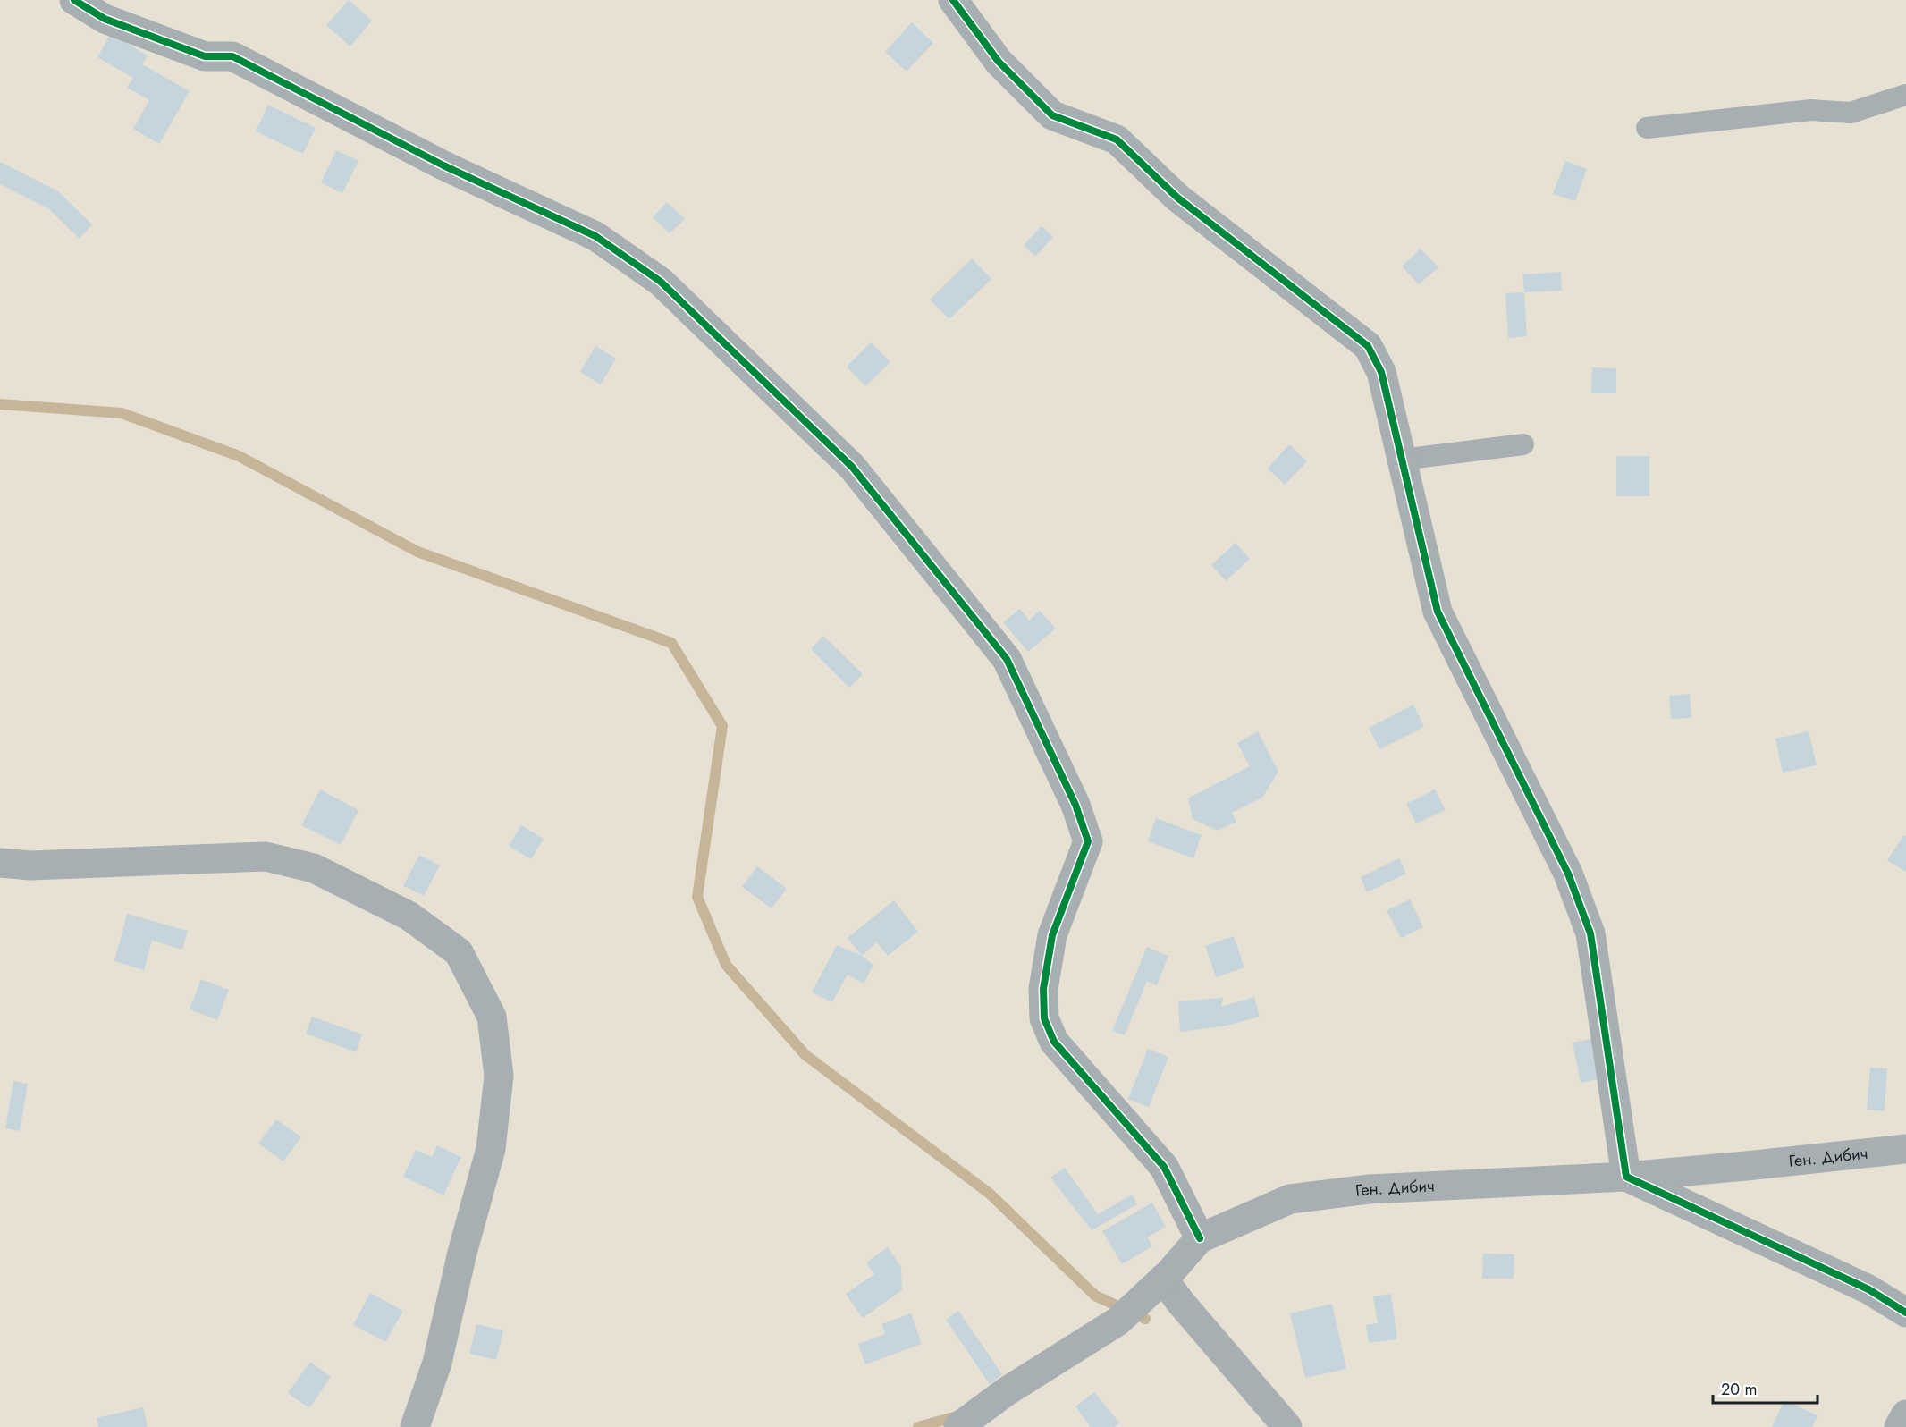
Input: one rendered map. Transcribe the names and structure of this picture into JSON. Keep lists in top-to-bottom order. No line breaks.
{"streets":{"street":["Ген. Дибич"]},"scale_bar":"20 m"}
